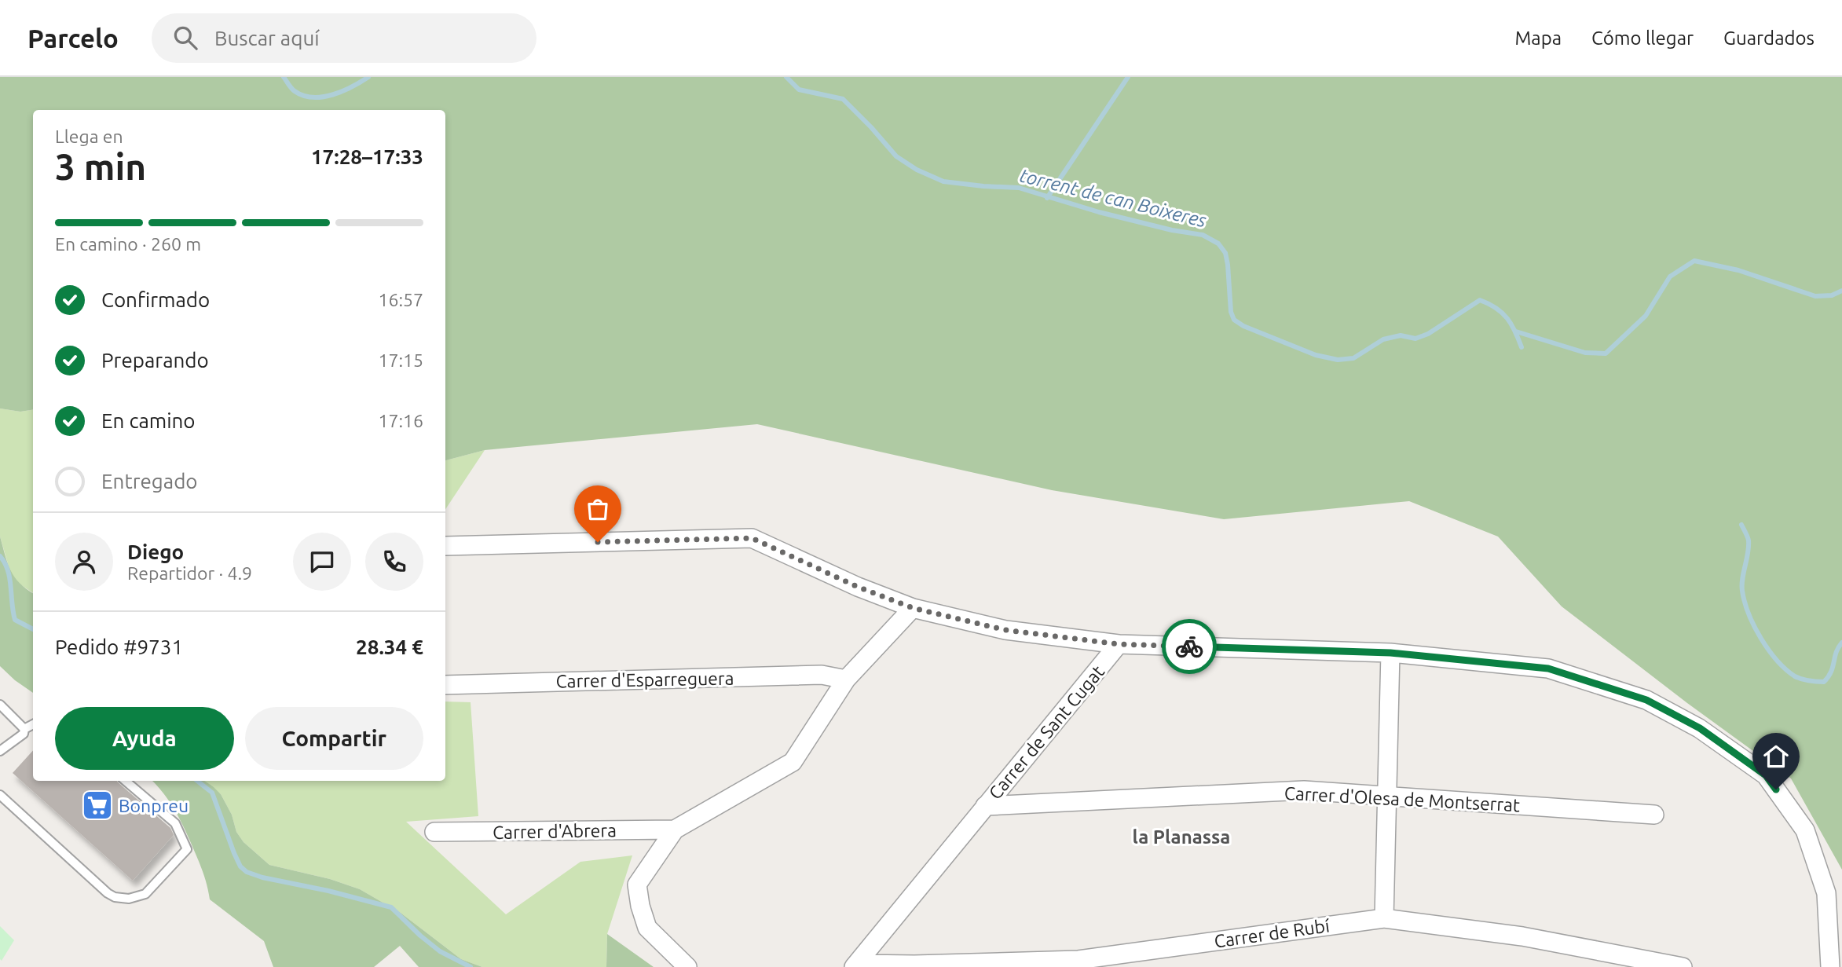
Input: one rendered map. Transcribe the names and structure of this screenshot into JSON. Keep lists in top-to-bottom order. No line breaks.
{"streets":{"street":["Carrer d'Esparreguera","Carrer de Sant Cugat","Carrer d'Olesa de Montserrat","Carrer d'Abrera","Carrer de Rubí"]},"crossings":[["Carrer de Sant Cugat","Carrer d'Olesa de Montserrat"],["Carrer de Sant Cugat","Carrer de Rubí"]],"districts":["la Planassa"],"water":["torrent de can Boixeres"],"places":{"supermarket":["Bonpreu"]},"page":{"header":"Parcelo","search":"Buscar aquí","nav":["Mapa","Cómo llegar","Guardados"],"heading":["3 min","Llega en","17:28–17:33"],"panel":["Diego","Repartidor · 4.9","Pedido #9731","28.34 €"],"bar":"En camino · 260 m","list":[["Confirmado","16:57"],["Preparando","17:15"],["En camino","17:16"],"Entregado"],"buttons":["Ayuda","Compartir"]}}
